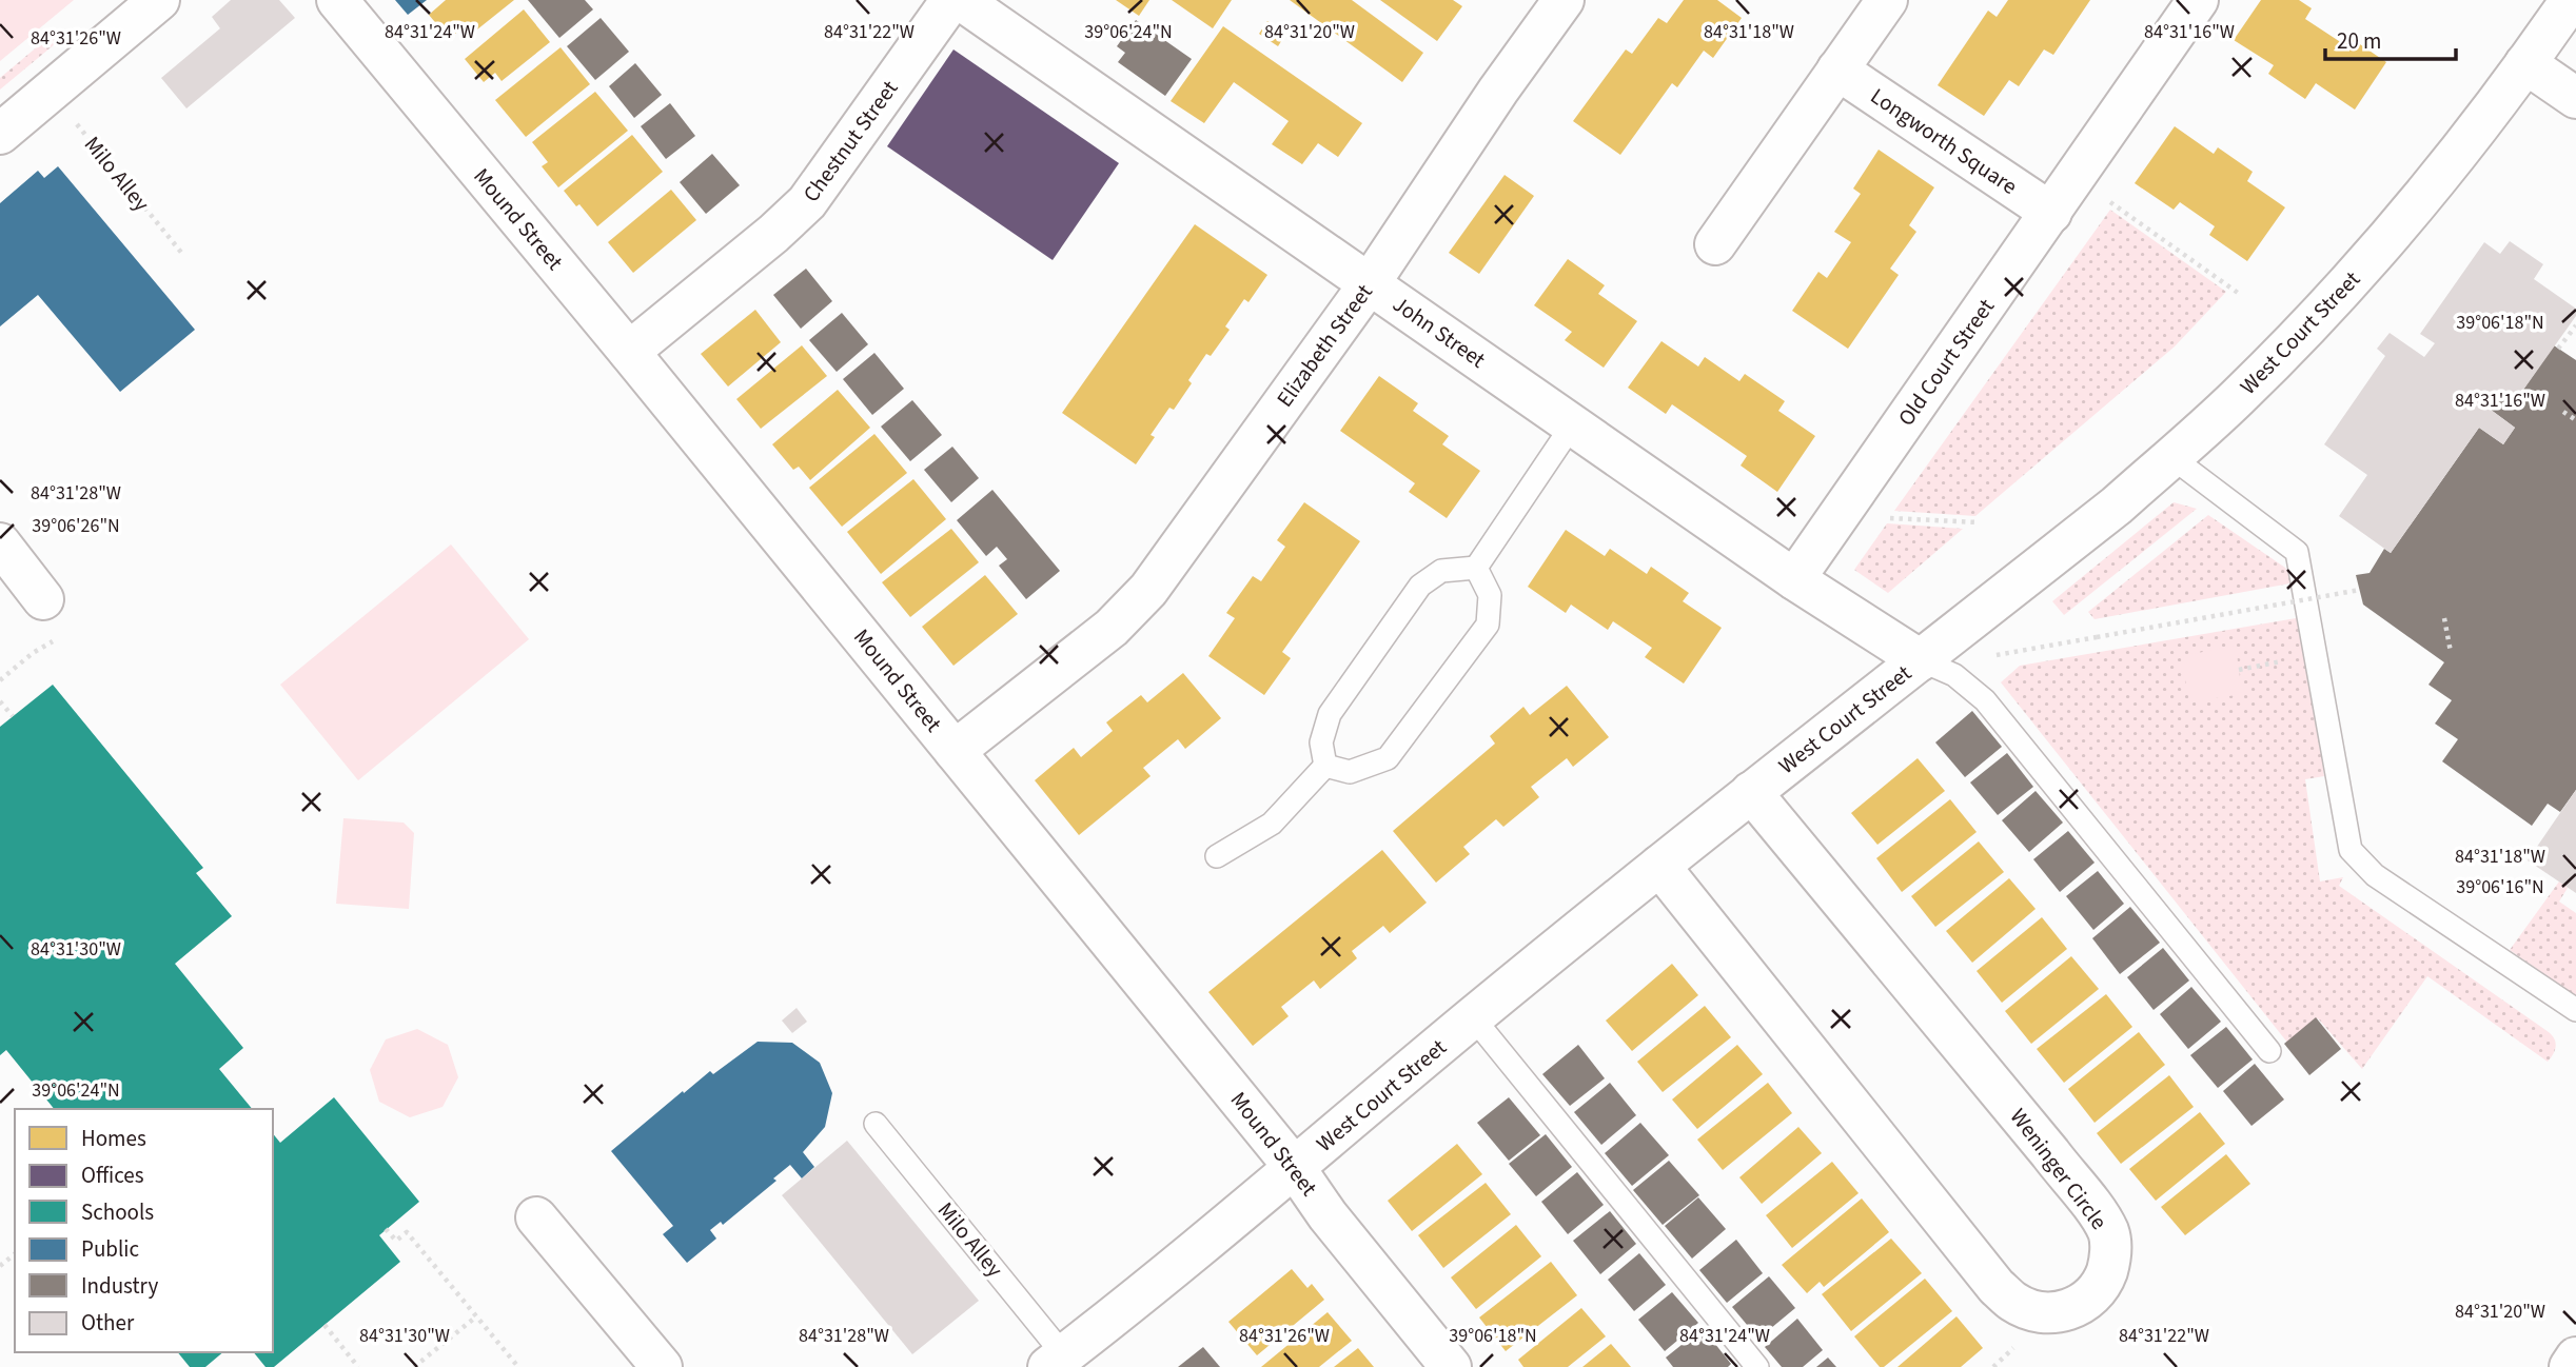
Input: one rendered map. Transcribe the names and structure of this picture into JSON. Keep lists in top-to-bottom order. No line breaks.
{"streets":{"street":["Chestnut Street","Longworth Square","Mound Street","John Street","West Court Street","Elizabeth Street","Old Court Street","Weninger Circle"],"lane":["Milo Alley"]},"crossings":[["Chestnut Street","Mound Street"],["Longworth Square","Old Court Street"],["Milo Alley","West Court Street"],["Mound Street","West Court Street"],["Mound Street","Elizabeth Street"],["John Street","West Court Street"],["John Street","Elizabeth Street"],["John Street","Old Court Street"],["West Court Street","Weninger Circle"]],"legend":["Homes","Offices","Schools","Public","Industry","Other"],"scale_bar":"20 m","coordinates":["39°06'24\"N","84°31'16\"W","84°31'24\"W","84°31'22\"W","84°31'20\"W","84°31'18\"W","84°31'26\"W","39°06'18\"N","84°31'28\"W","39°06'26\"N","39°06'16\"N","84°31'30\"W"]}
